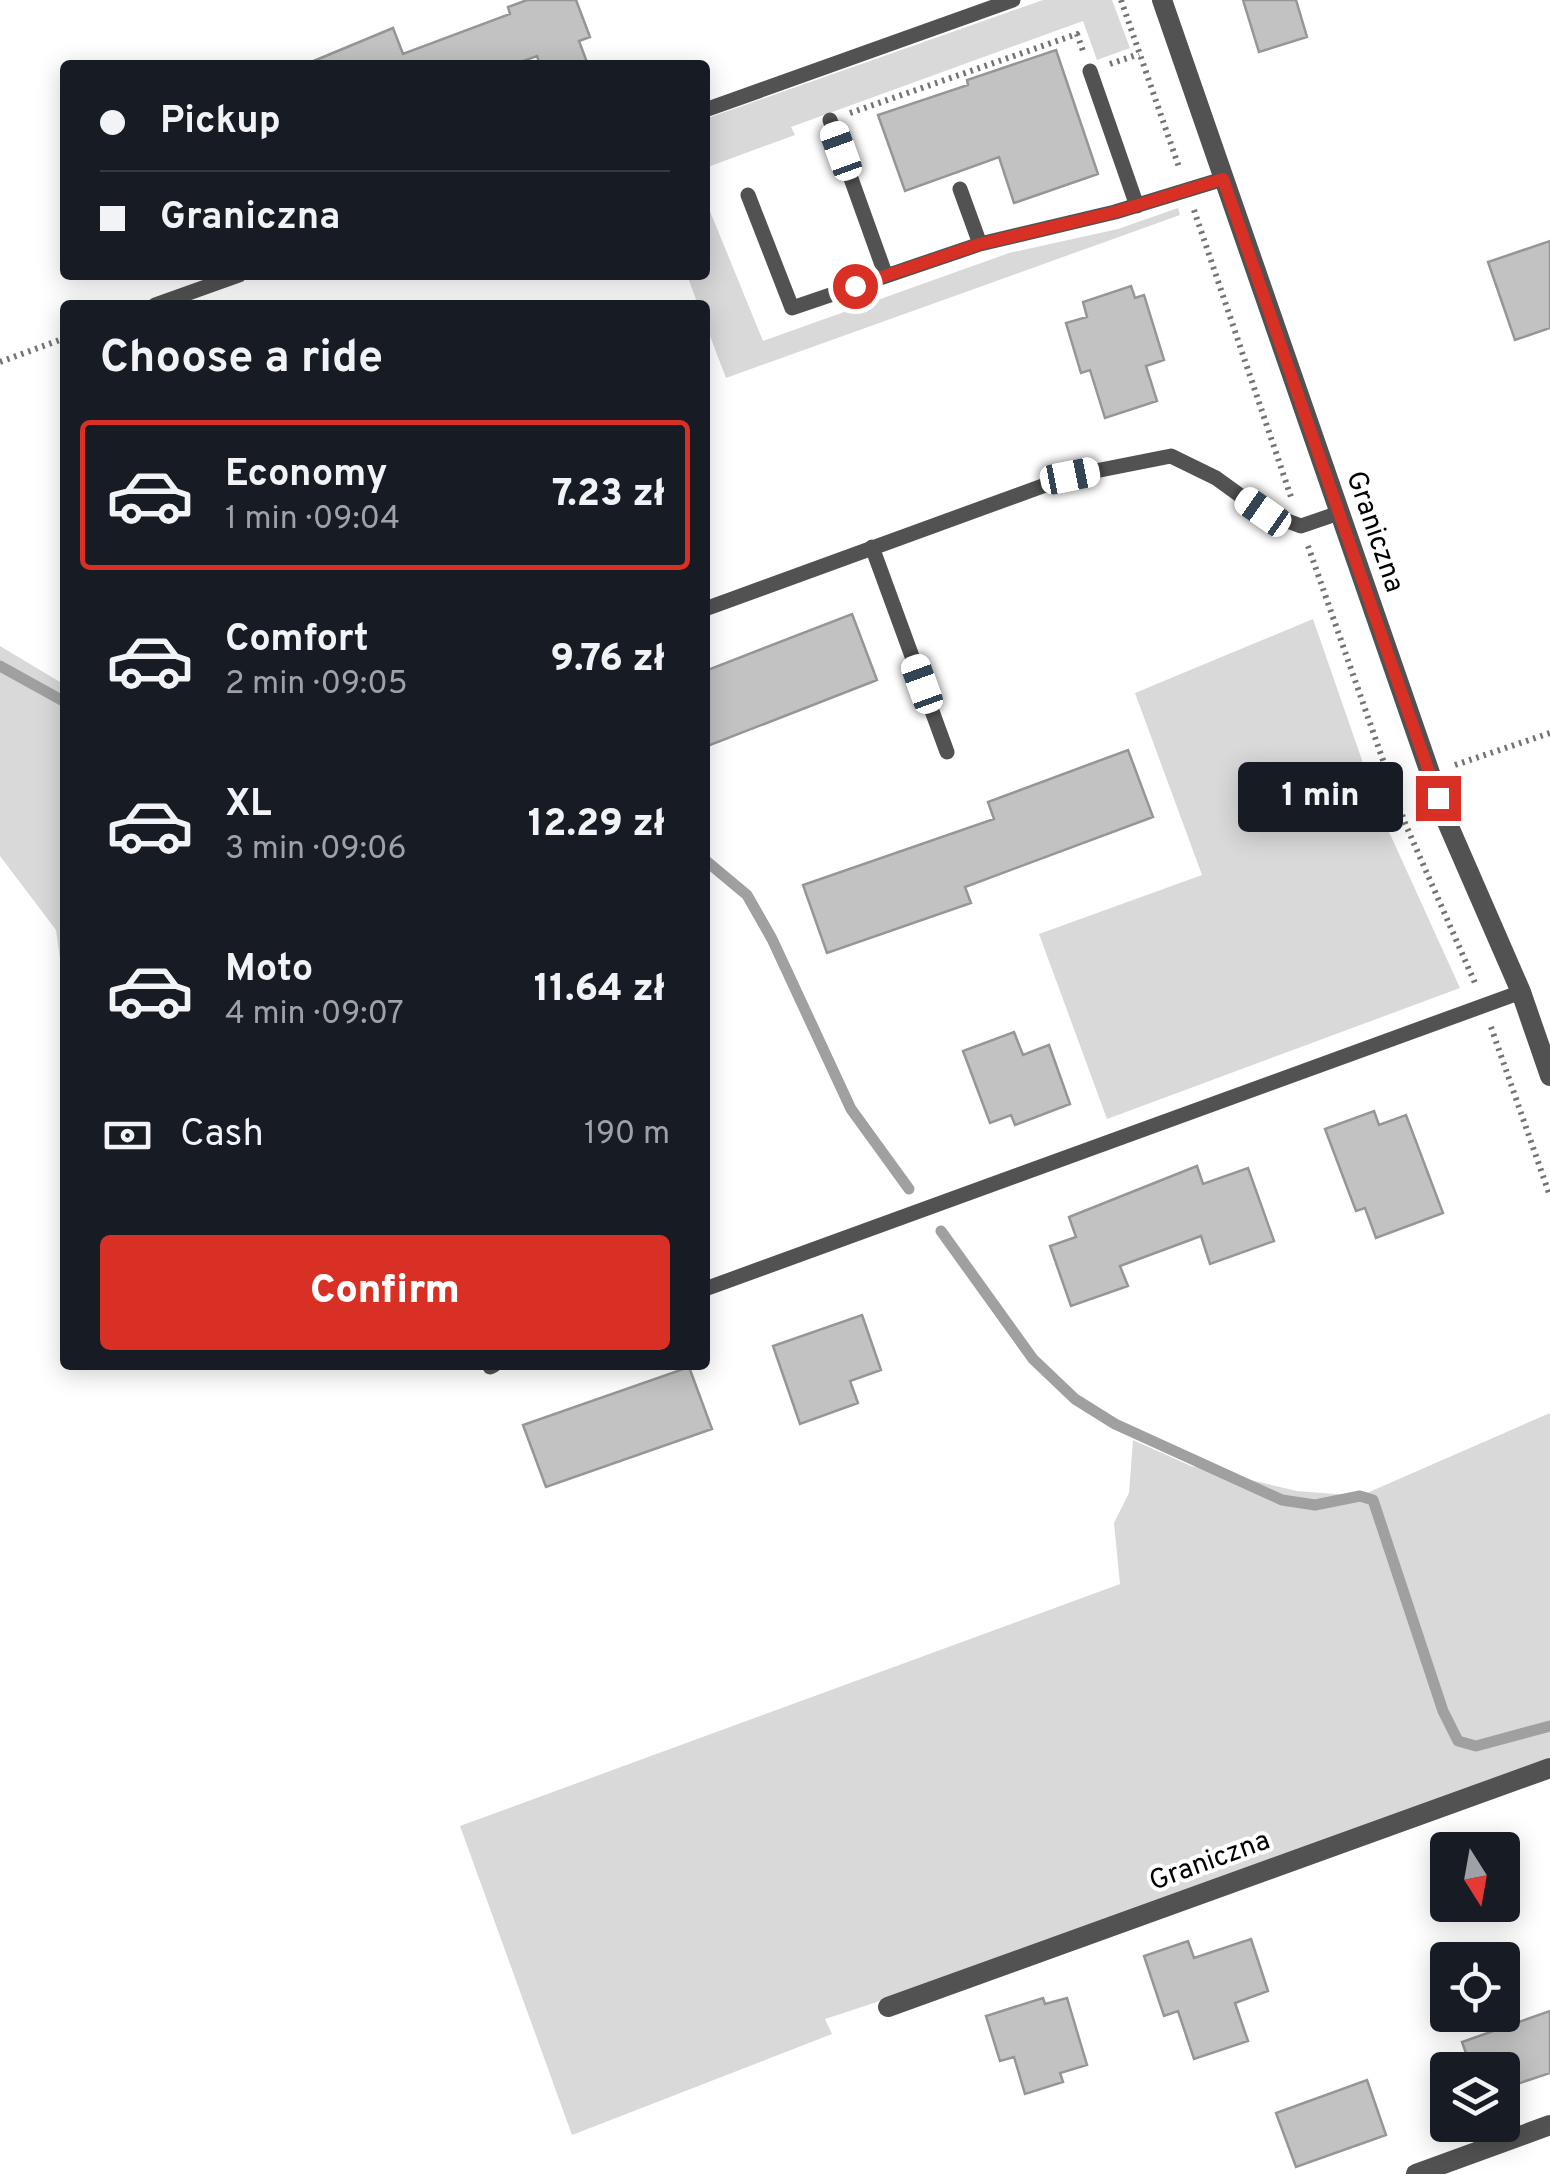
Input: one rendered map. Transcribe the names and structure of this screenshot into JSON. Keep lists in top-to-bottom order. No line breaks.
{"streets":{"street":["Graniczna"]},"north":"bottom","page":{"banner":["Pickup","Graniczna"],"heading":"Choose a ride","list":[{"name":"Economy","note":"1 min · 09:04","value":"7.23 zł"},{"name":"Comfort","note":"2 min · 09:05","value":"9.76 zł"},{"name":"XL","note":"3 min · 09:06","value":"12.29 zł"},{"name":"Moto","note":"4 min · 09:07","value":"11.64 zł"}],"bubble":"1 min","pay":["Cash","190 m"],"buttons":"Confirm"}}
